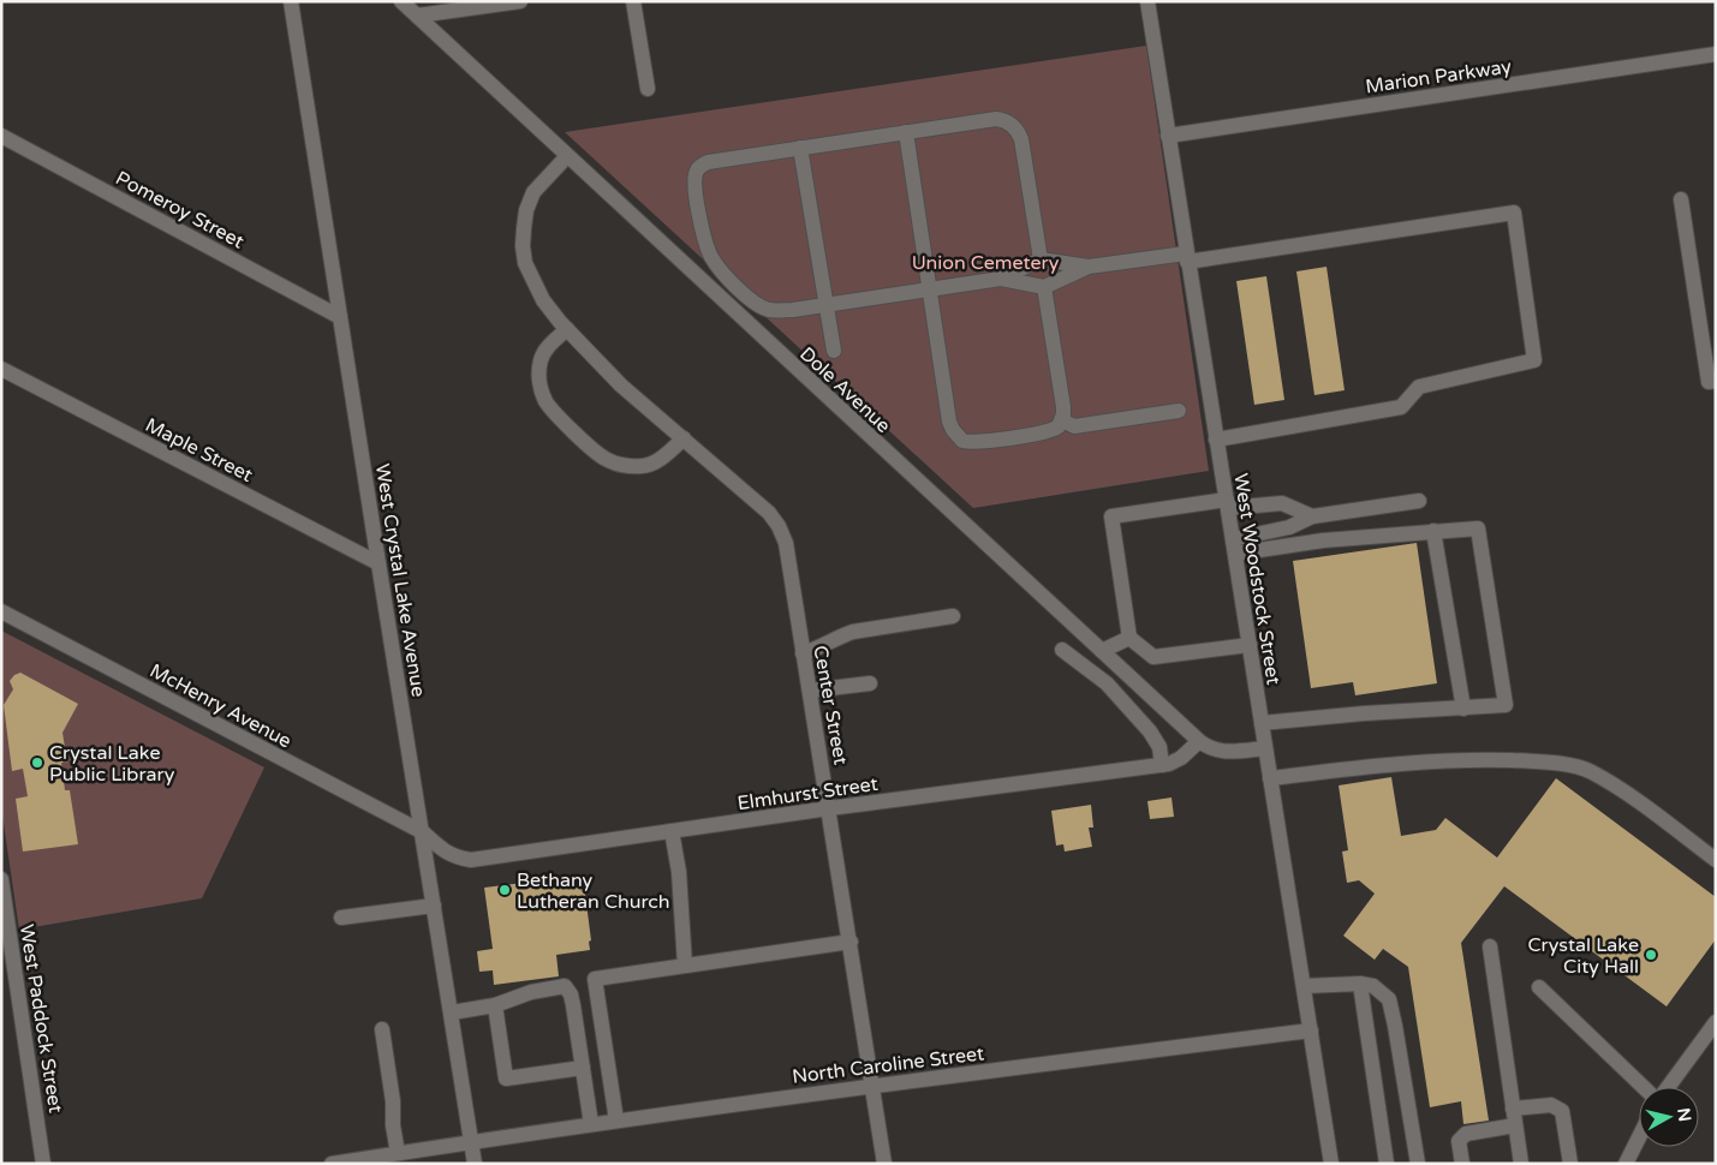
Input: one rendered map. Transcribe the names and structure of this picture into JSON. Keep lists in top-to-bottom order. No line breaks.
{"streets":{"street":["Marion Parkway","Pomeroy Street","Dole Avenue","Maple Street","West Woodstock Street","West Crystal Lake Avenue","McHenry Avenue","Center Street","Elmhurst Street","West Paddock Street","North Caroline Street"]},"crossings":[["Marion Parkway","West Woodstock Street"],["Pomeroy Street","West Crystal Lake Avenue"],["Dole Avenue","West Woodstock Street"],["Dole Avenue","Center Street"],["Dole Avenue","Elmhurst Street"],["Maple Street","West Crystal Lake Avenue"],["West Woodstock Street","North Caroline Street"],["West Crystal Lake Avenue","McHenry Avenue"],["West Crystal Lake Avenue","Elmhurst Street"],["West Crystal Lake Avenue","North Caroline Street"],["McHenry Avenue","Elmhurst Street"],["Center Street","Elmhurst Street"],["Center Street","North Caroline Street"]],"parks":["Union Cemetery"],"places":["Crystal Lake Public Library","Bethany Lutheran Church","Crystal Lake City Hall"],"north":"right"}
